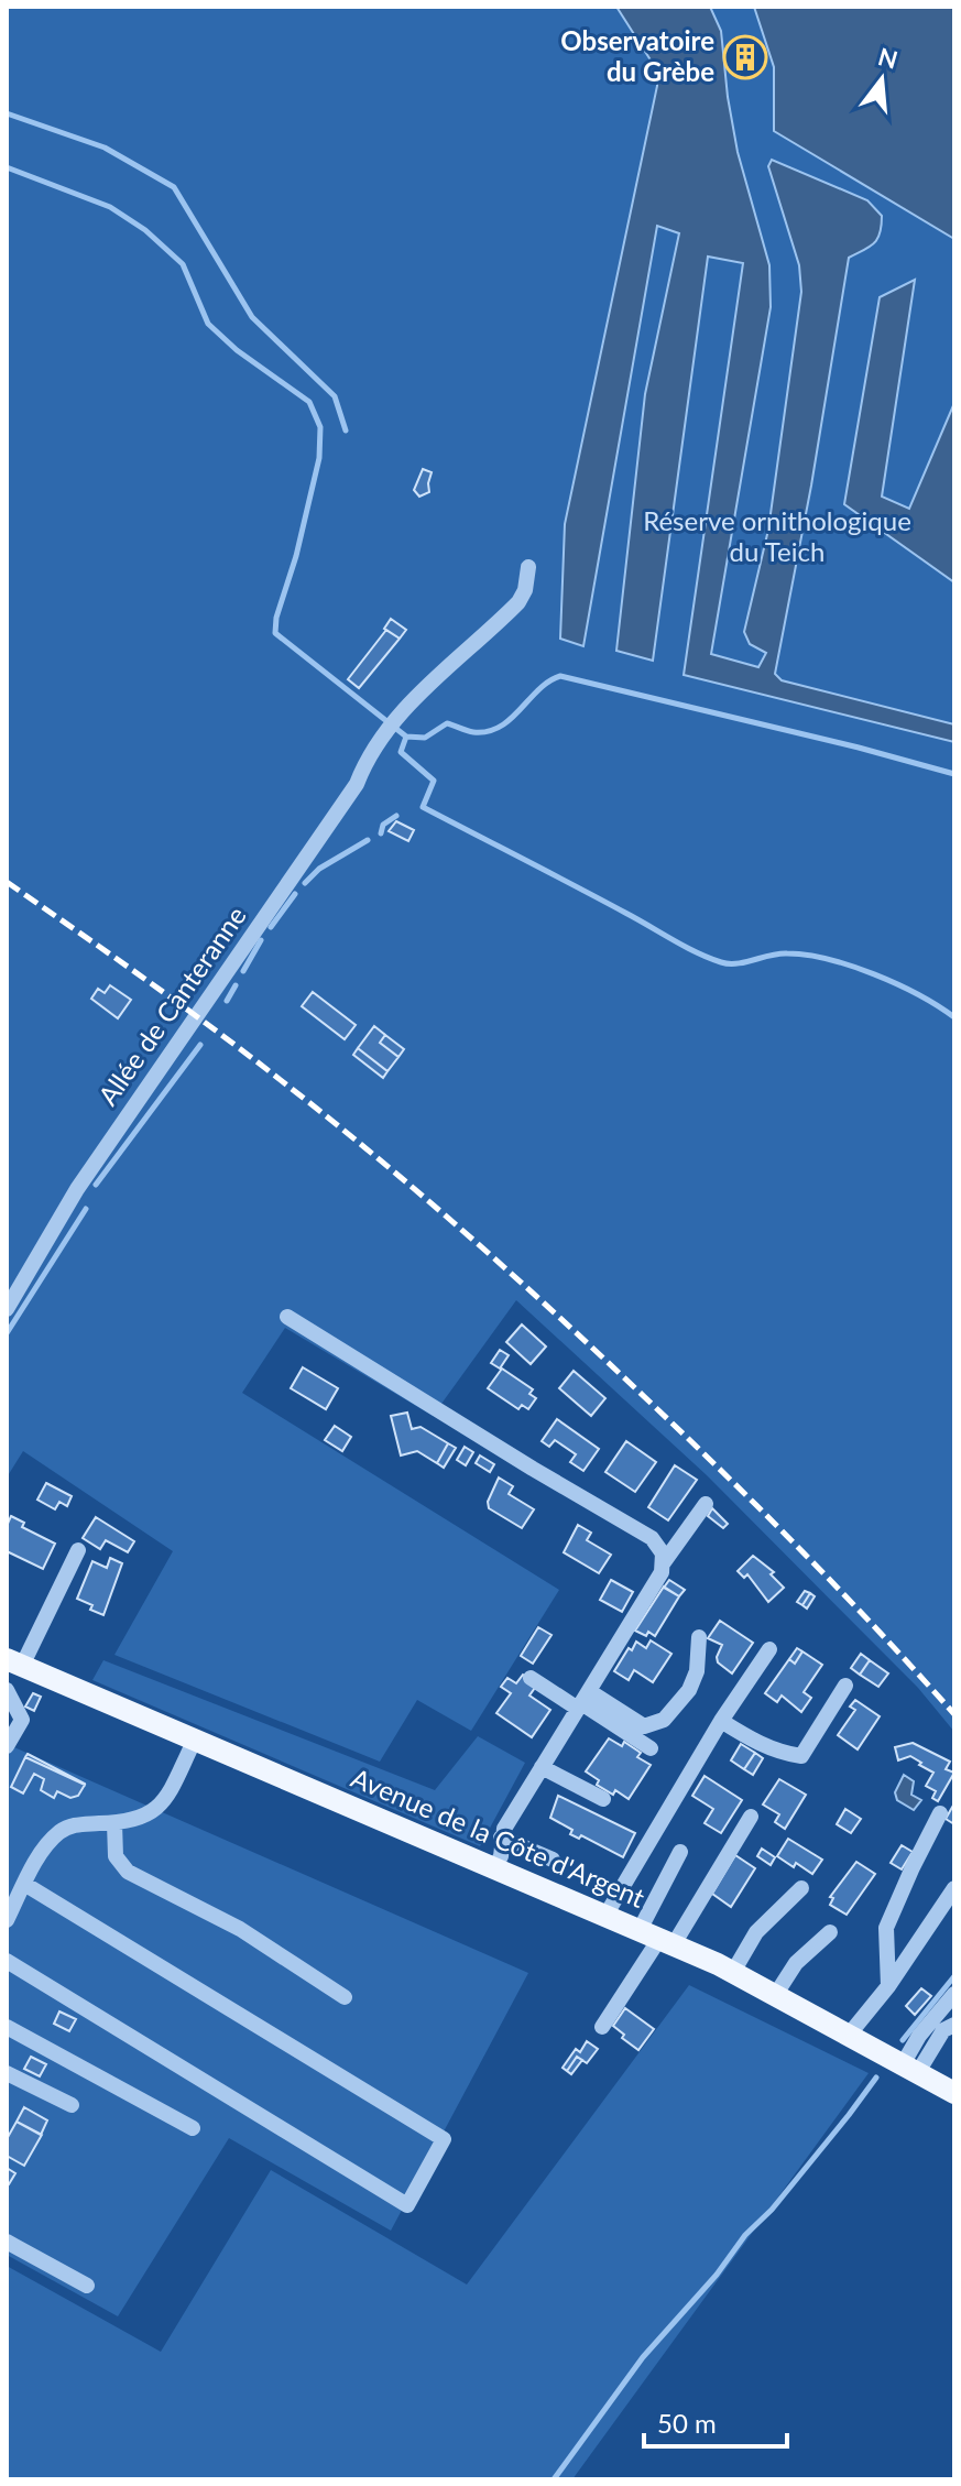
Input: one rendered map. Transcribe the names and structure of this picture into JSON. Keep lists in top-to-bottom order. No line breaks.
{"streets":{"main road":["Avenue de la Côte d'Argent"],"street":["Allée de Canteranne"]},"parks":["Réserve ornithologique du Teich"],"places":{"building":["Observatoire du Grèbe"]},"scale_bar":"50 m","north":"top"}
